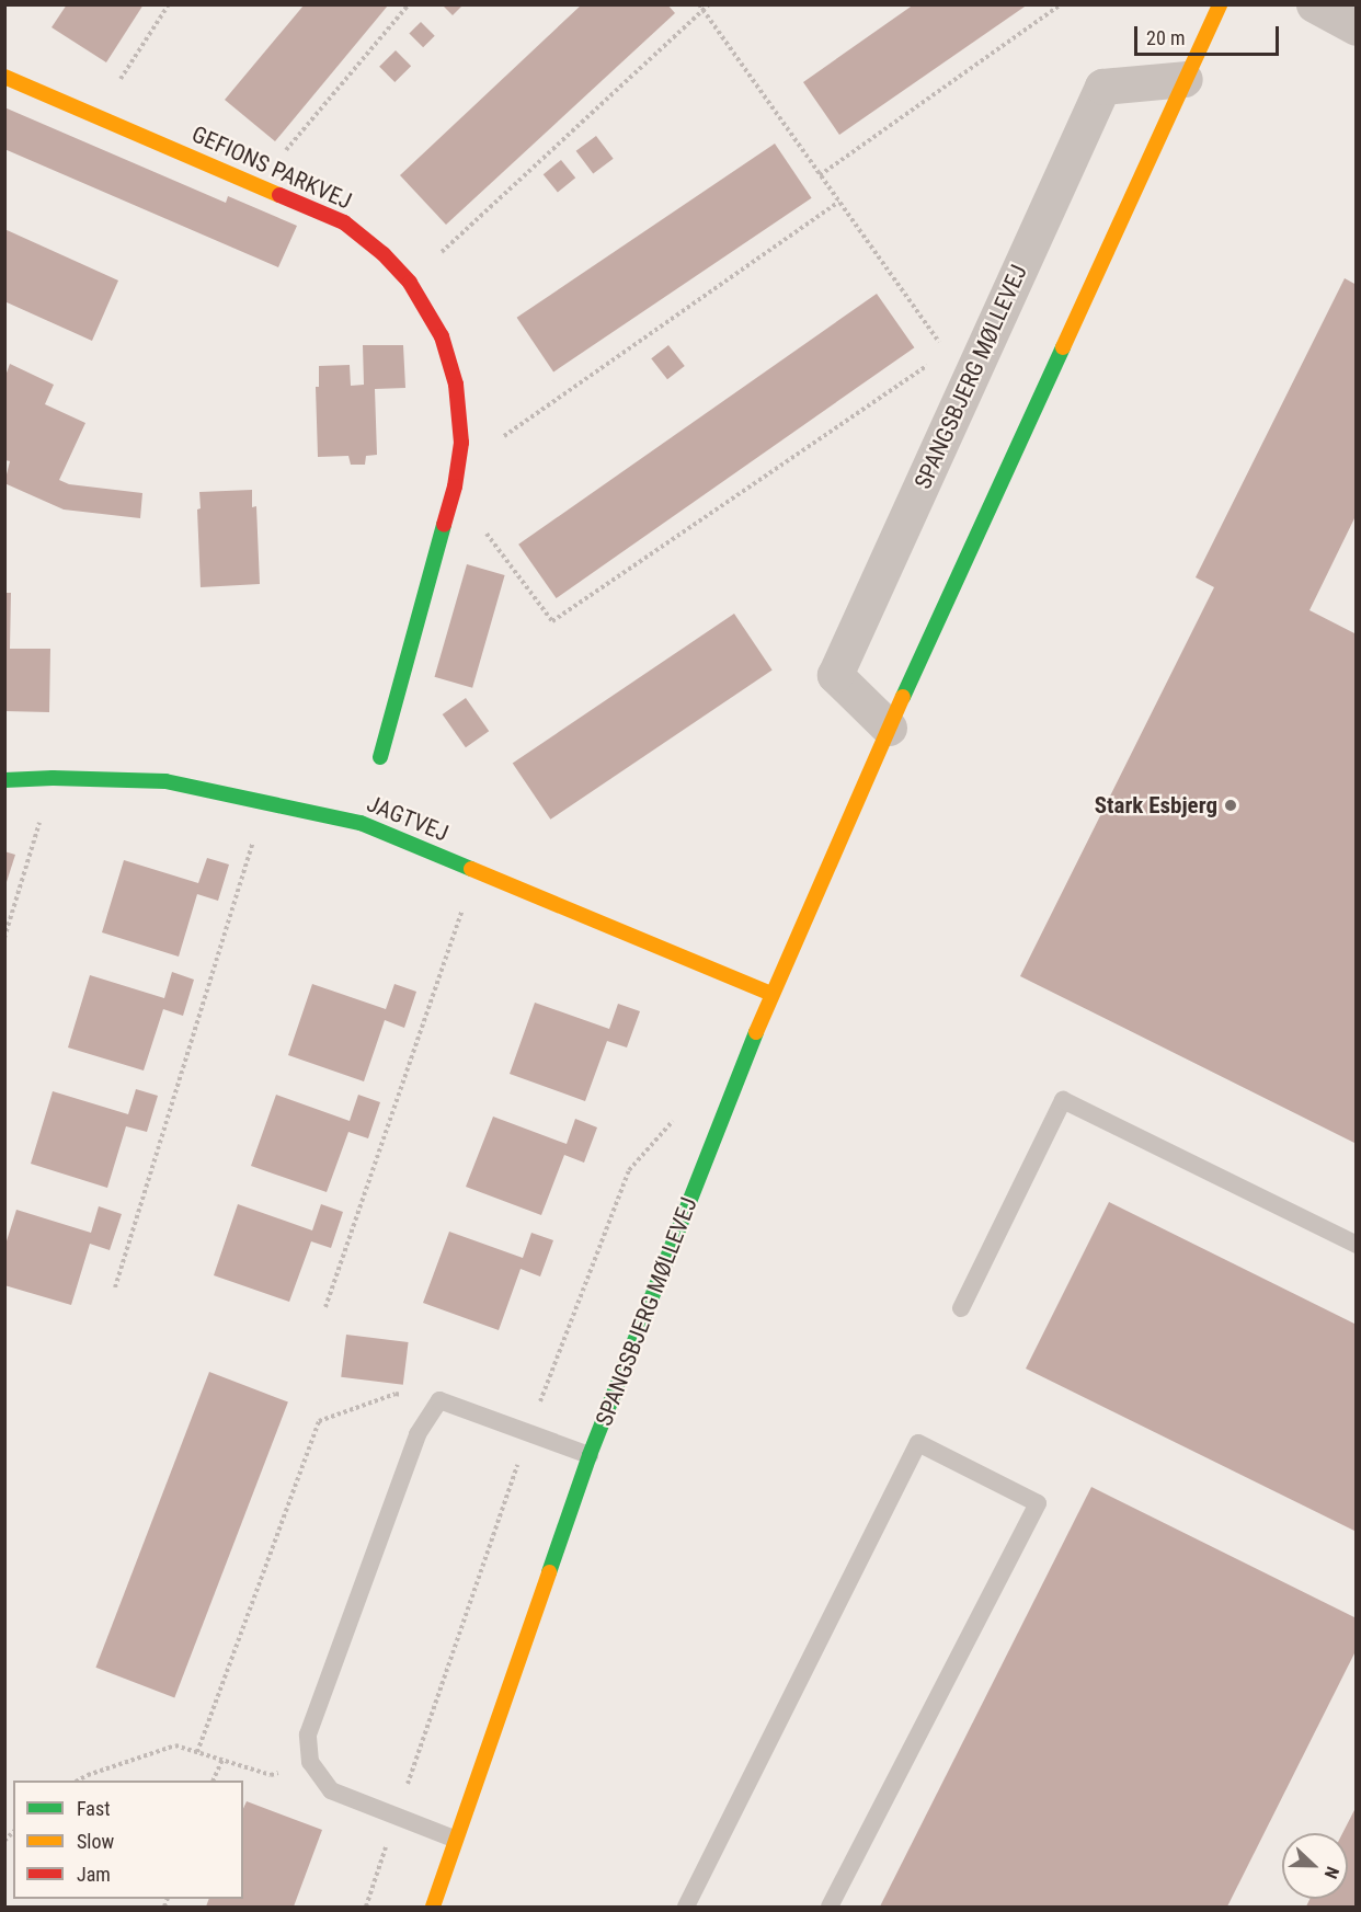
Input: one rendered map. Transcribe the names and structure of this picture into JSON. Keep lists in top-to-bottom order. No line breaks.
{"streets":{"street":["GEFIONS PARKVEJ","SPANGSBJERG MØLLEVEJ","JAGTVEJ"]},"crossings":[["SPANGSBJERG MØLLEVEJ","JAGTVEJ"]],"places":["Stark Esbjerg"],"legend":["Fast","Slow","Jam"],"scale_bar":"20 m","north":"right"}
